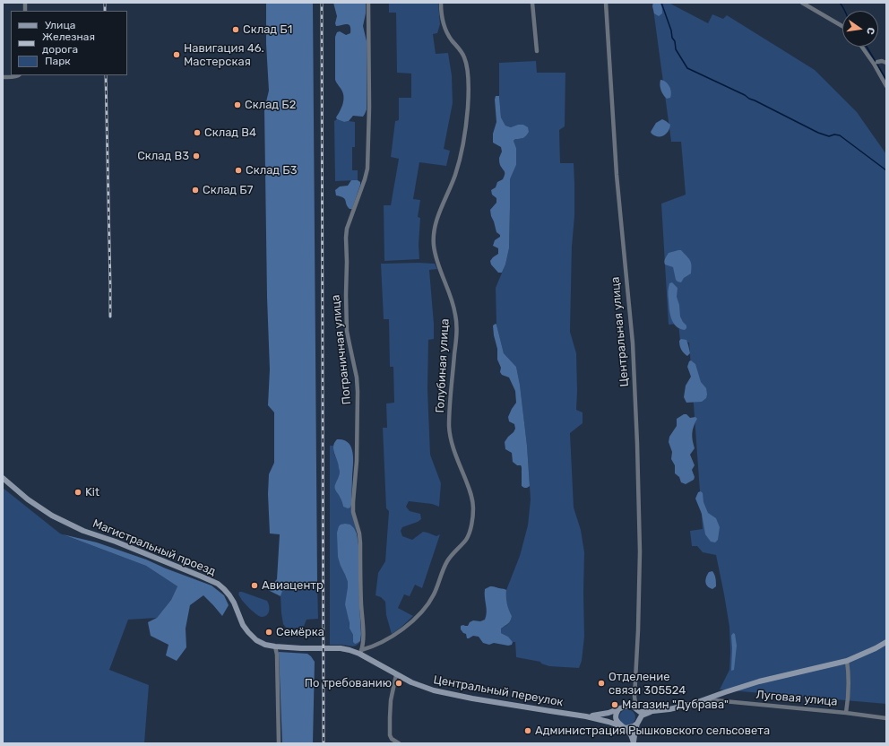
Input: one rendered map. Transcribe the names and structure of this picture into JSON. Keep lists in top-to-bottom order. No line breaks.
{"streets":{"main road":["Магистральный проезд","Центральный переулок"],"street":["Центральная улица","Пограничная улица","Голубиная улица","Луговая улица"]},"crossings":[["Пограничная улица","Голубиная улица"],["Пограничная улица","Магистральный проезд"],["Пограничная улица","Центральный переулок"],["Голубиная улица","Магистральный проезд"],["Голубиная улица","Центральный переулок"],["Магистральный проезд","Центральный переулок"]],"places":["Склад Б1","Навигация 46. Мастерская","Склад Б2","Склад В4","Склад В3","Склад Б3","Склад Б7","Kit","Авиацентр","Семёрка","По требованию","Отделение связи 305524","Магазин \"Дубрава\"","Администрация Рышковского сельсовета"],"legend":["Улица","Железная дорога","Парк"],"north":"right"}
